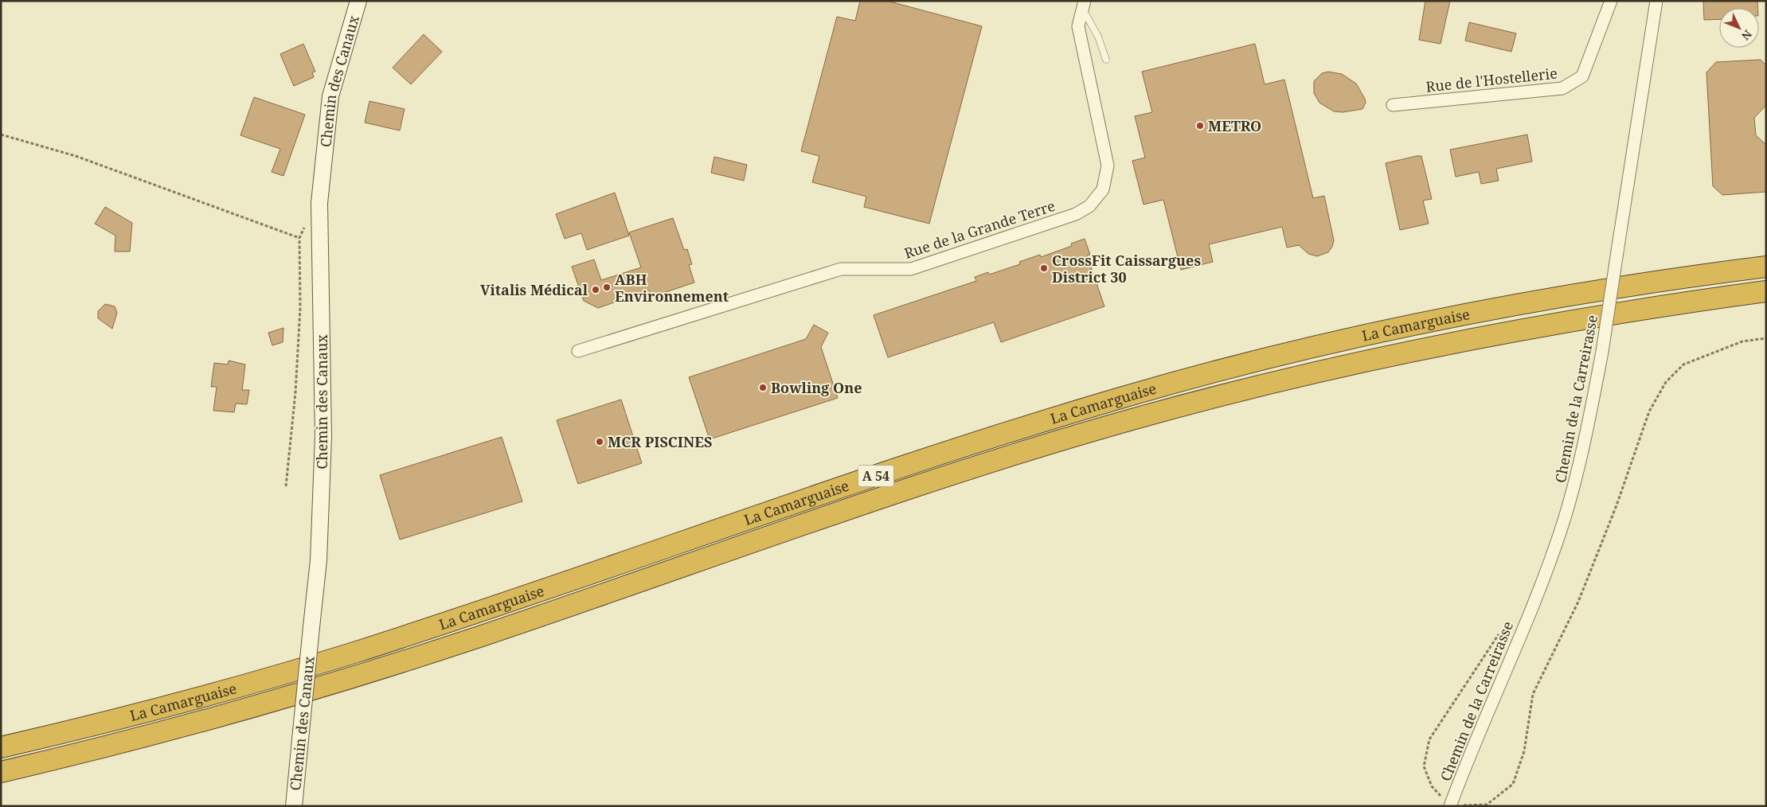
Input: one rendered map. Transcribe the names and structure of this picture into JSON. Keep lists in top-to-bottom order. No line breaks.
{"streets":{"highway":["La Camarguaise","A 54"],"main road":["Chemin des Canaux"],"street":["Rue de l'Hostellerie","Rue de la Grande Terre","Chemin de la Carreirasse"]},"places":["METRO","CrossFit Caissargues District 30","ABH Environnement","Vitalis Médical","Bowling One","MCR PISCINES"],"north":"bottom right"}
